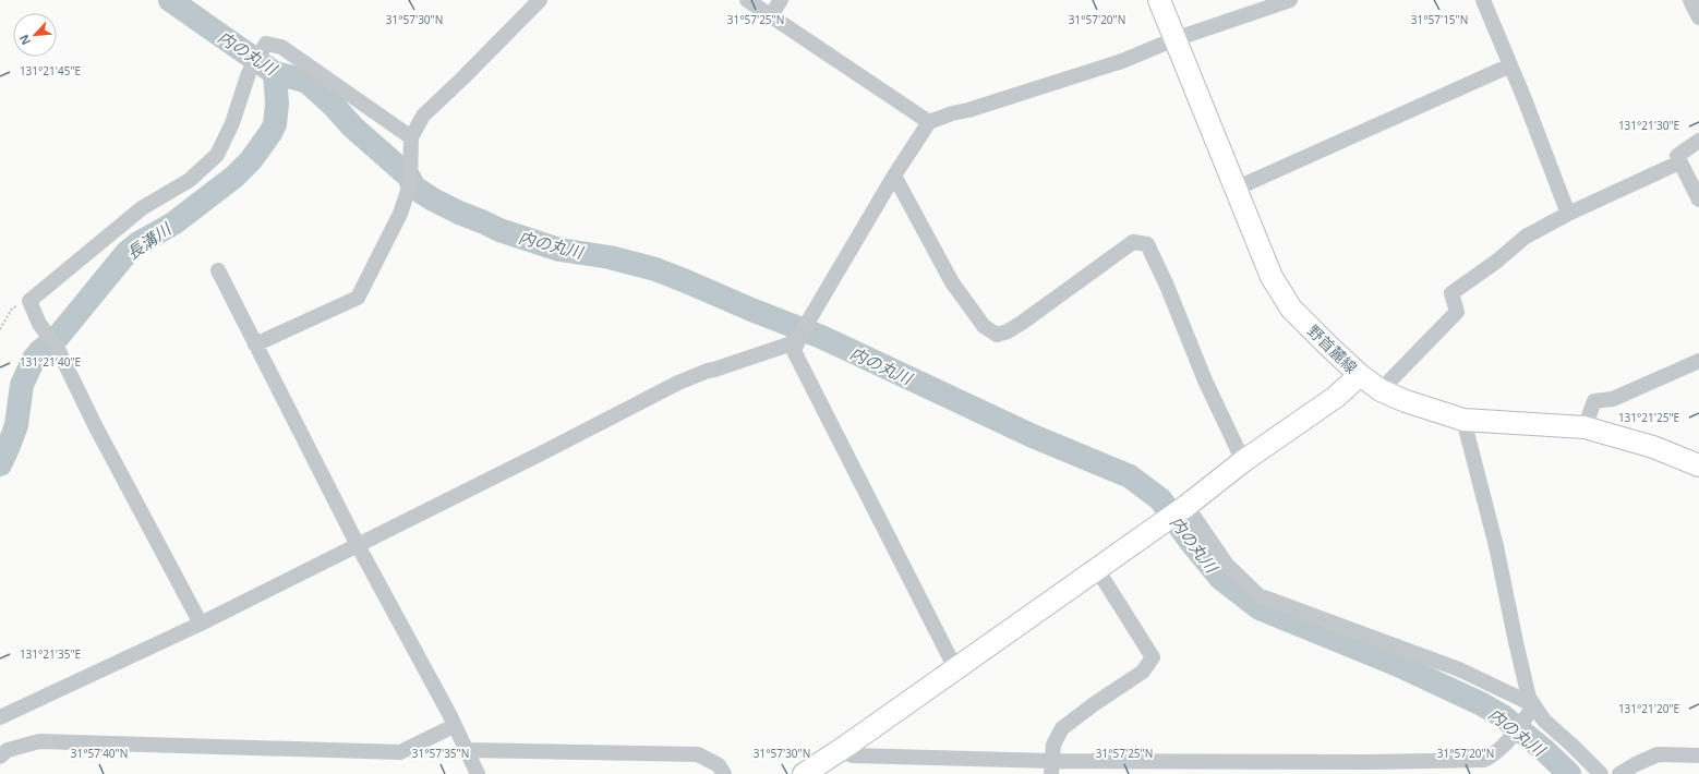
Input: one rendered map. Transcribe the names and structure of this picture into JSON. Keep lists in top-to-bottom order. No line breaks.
{"streets":{"main road":["野首麓線"]},"water":["内の丸川","長溝川"],"north":"bottom left","coordinates":["31°57'30\"N","31°57'25\"N","31°57'20\"N","31°57'15\"N","131°21'45\"E","131°21'30\"E","131°21'40\"E","131°21'25\"E","131°21'35\"E","131°21'20\"E","31°57'40\"N","31°57'35\"N"]}
